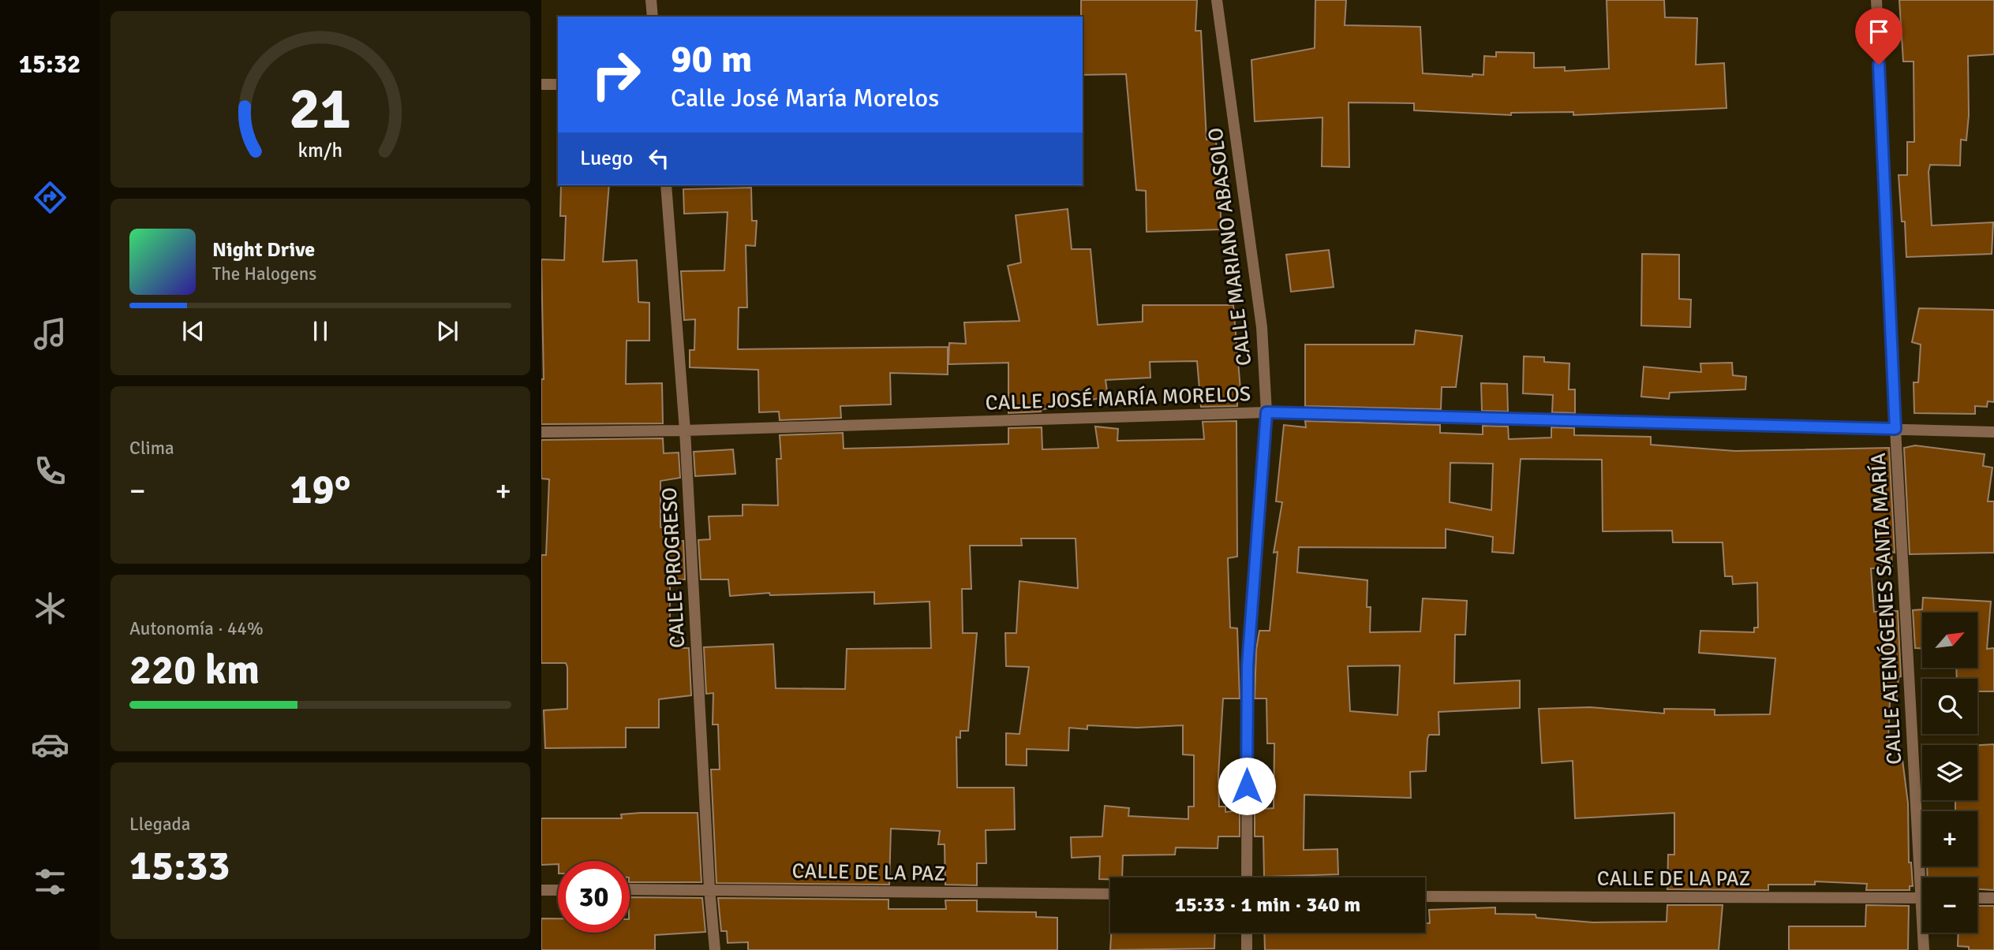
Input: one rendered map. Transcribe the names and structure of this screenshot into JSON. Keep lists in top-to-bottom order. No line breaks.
{"streets":{"street":["CALLE MARIANO ABASOLO","CALLE JOSÉ MARÍA MORELOS","CALLE PROGRESO","CALLE ATENÓGENES SANTA MARÍA","CALLE DE LA PAZ"]},"crossings":[["CALLE MARIANO ABASOLO","CALLE JOSÉ MARÍA MORELOS"],["CALLE JOSÉ MARÍA MORELOS","CALLE PROGRESO"],["CALLE JOSÉ MARÍA MORELOS","CALLE ATENÓGENES SANTA MARÍA"],["CALLE PROGRESO","CALLE DE LA PAZ"]],"north":"top right","page":{"tabs":"15:32","turn":["90 m","Calle José María Morelos"],"then":"Luego","song":["Night Drive","The Halogens"],"tile":["Clima",["Autonomía · 44%","220 km"],["Llegada","15:33"]],"heat":["−","19°","+"],"map_buttons":["+","−"],"limit":"30","trip":"15:33 · 1 min · 340 m","gauge":["21","km/h"]}}
